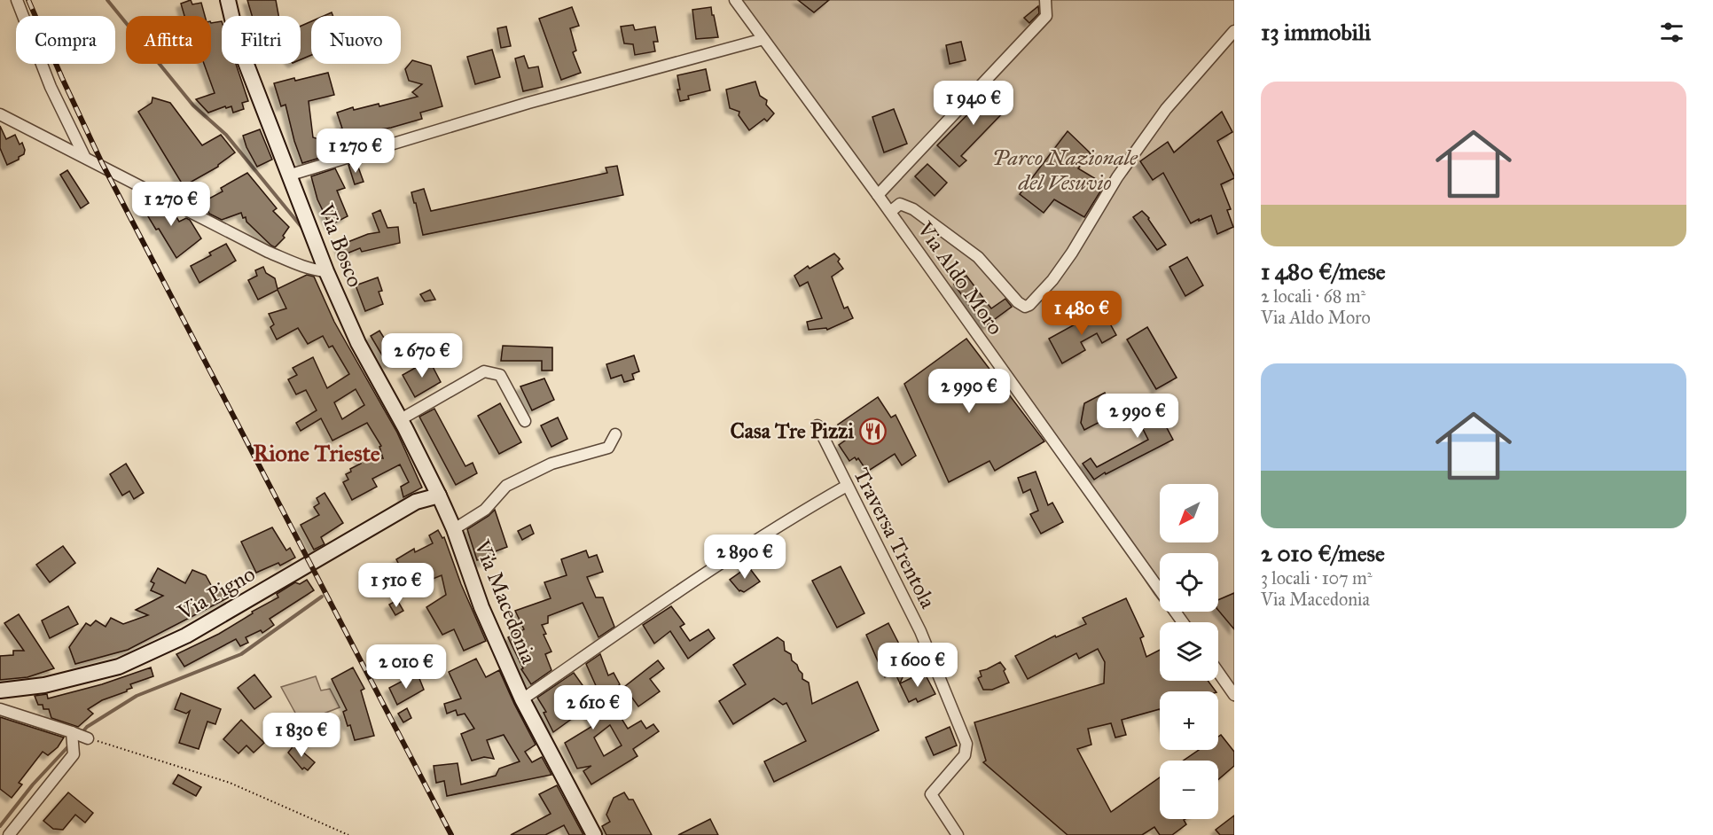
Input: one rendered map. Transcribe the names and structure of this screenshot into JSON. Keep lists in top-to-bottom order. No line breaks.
{"streets":{"main road":["Via Bosco","Via Pigno","Via Macedonia"],"street":["Via Aldo Moro","Traversa Trentola"]},"crossings":[["Via Bosco","Via Pigno"],["Via Bosco","Via Macedonia"],["Via Pigno","Via Macedonia"]],"districts":["Rione Trieste"],"parks":["Parco Nazionale del Vesuvio"],"places":{"restaurant":["Casa Tre Pizzi"]},"north":"bottom left","page":{"heading":"13 immobili","chip":["Compra","Affitta","Filtri","Nuovo"],"list":[{"name":"1 480 €/mese","note":"2 locali · 68 m² · Via Aldo Moro"},{"name":"2 010 €/mese","note":"3 locali · 107 m² · Via Macedonia"}],"price":["1 940 €","1 270 €","1 270 €","1 480 €","2 670 €","2 990 €","2 990 €","2 890 €","1 510 €","1 600 €","2 010 €","2 610 €","1 830 €"],"map_buttons":["+","−"]}}
